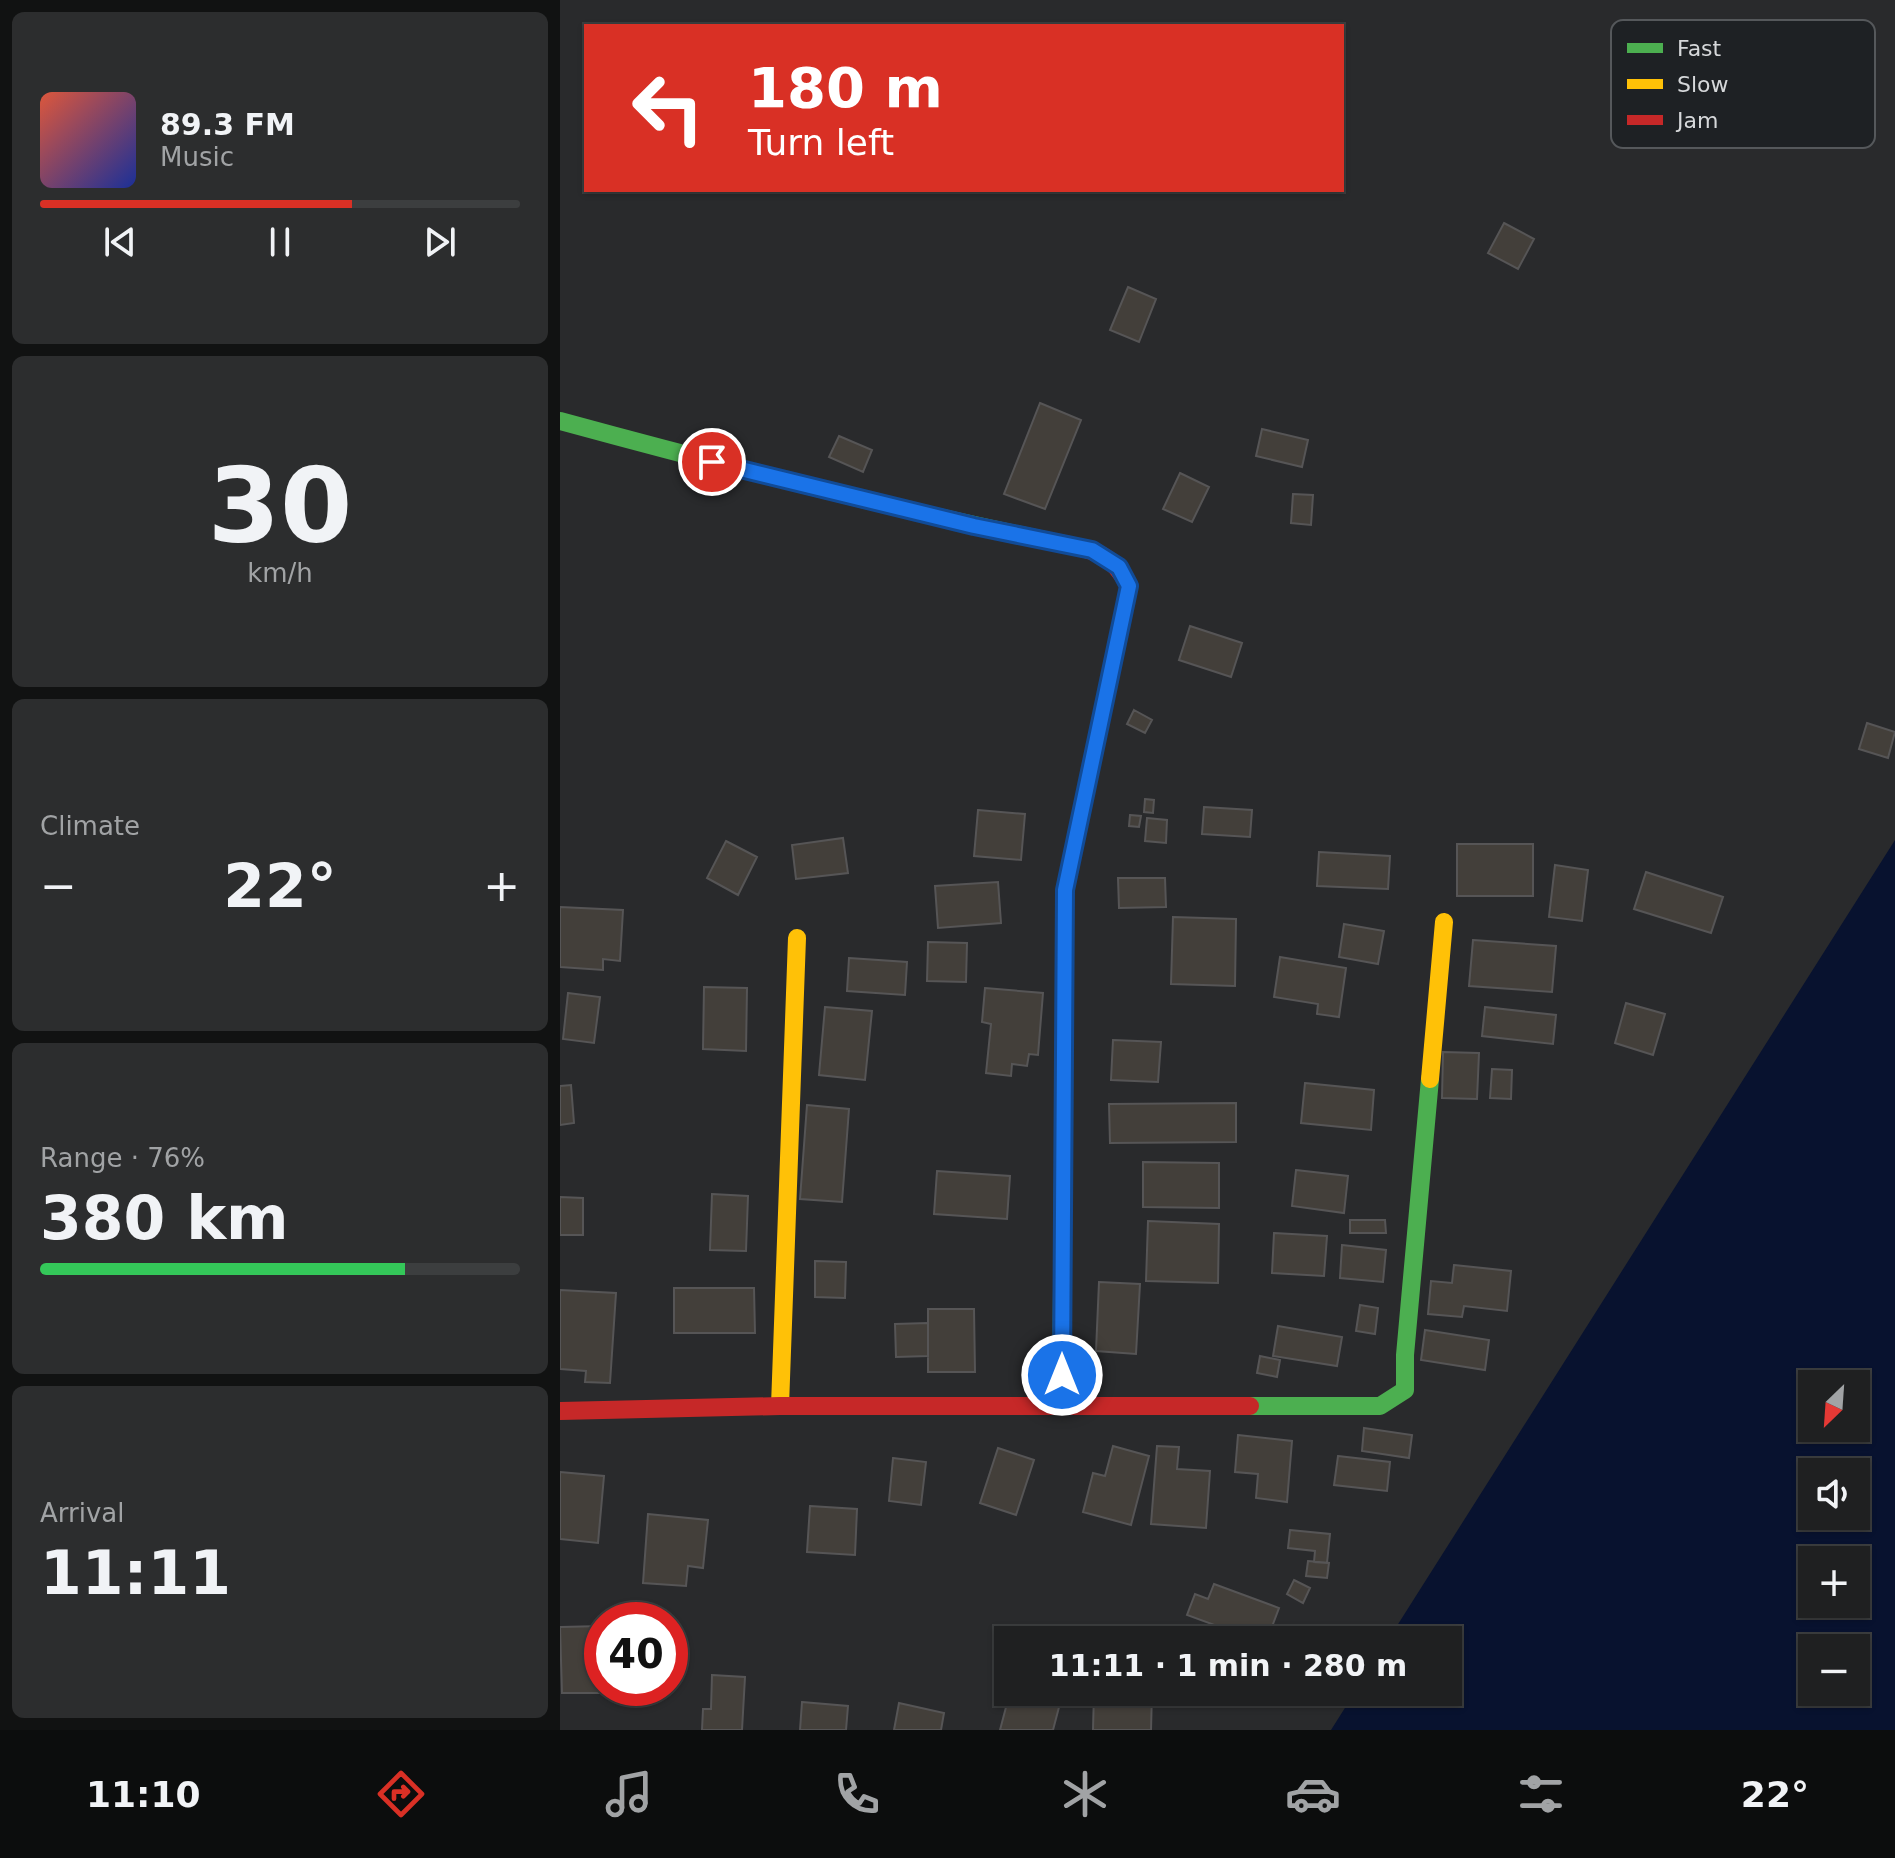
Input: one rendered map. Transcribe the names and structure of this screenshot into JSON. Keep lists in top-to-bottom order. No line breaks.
{"legend":["Fast","Slow","Jam"],"north":"bottom left","page":{"turn":["180 m","Turn left"],"song":["89.3 FM","Music"],"tile":[["30","km/h"],"Climate",["Range · 76%","380 km"],["Arrival","11:11"]],"heat":["−","22°","+"],"map_buttons":["+","−"],"limit":"40","trip":"11:11 · 1 min · 280 m","tabs":["11:10","22°"]}}
